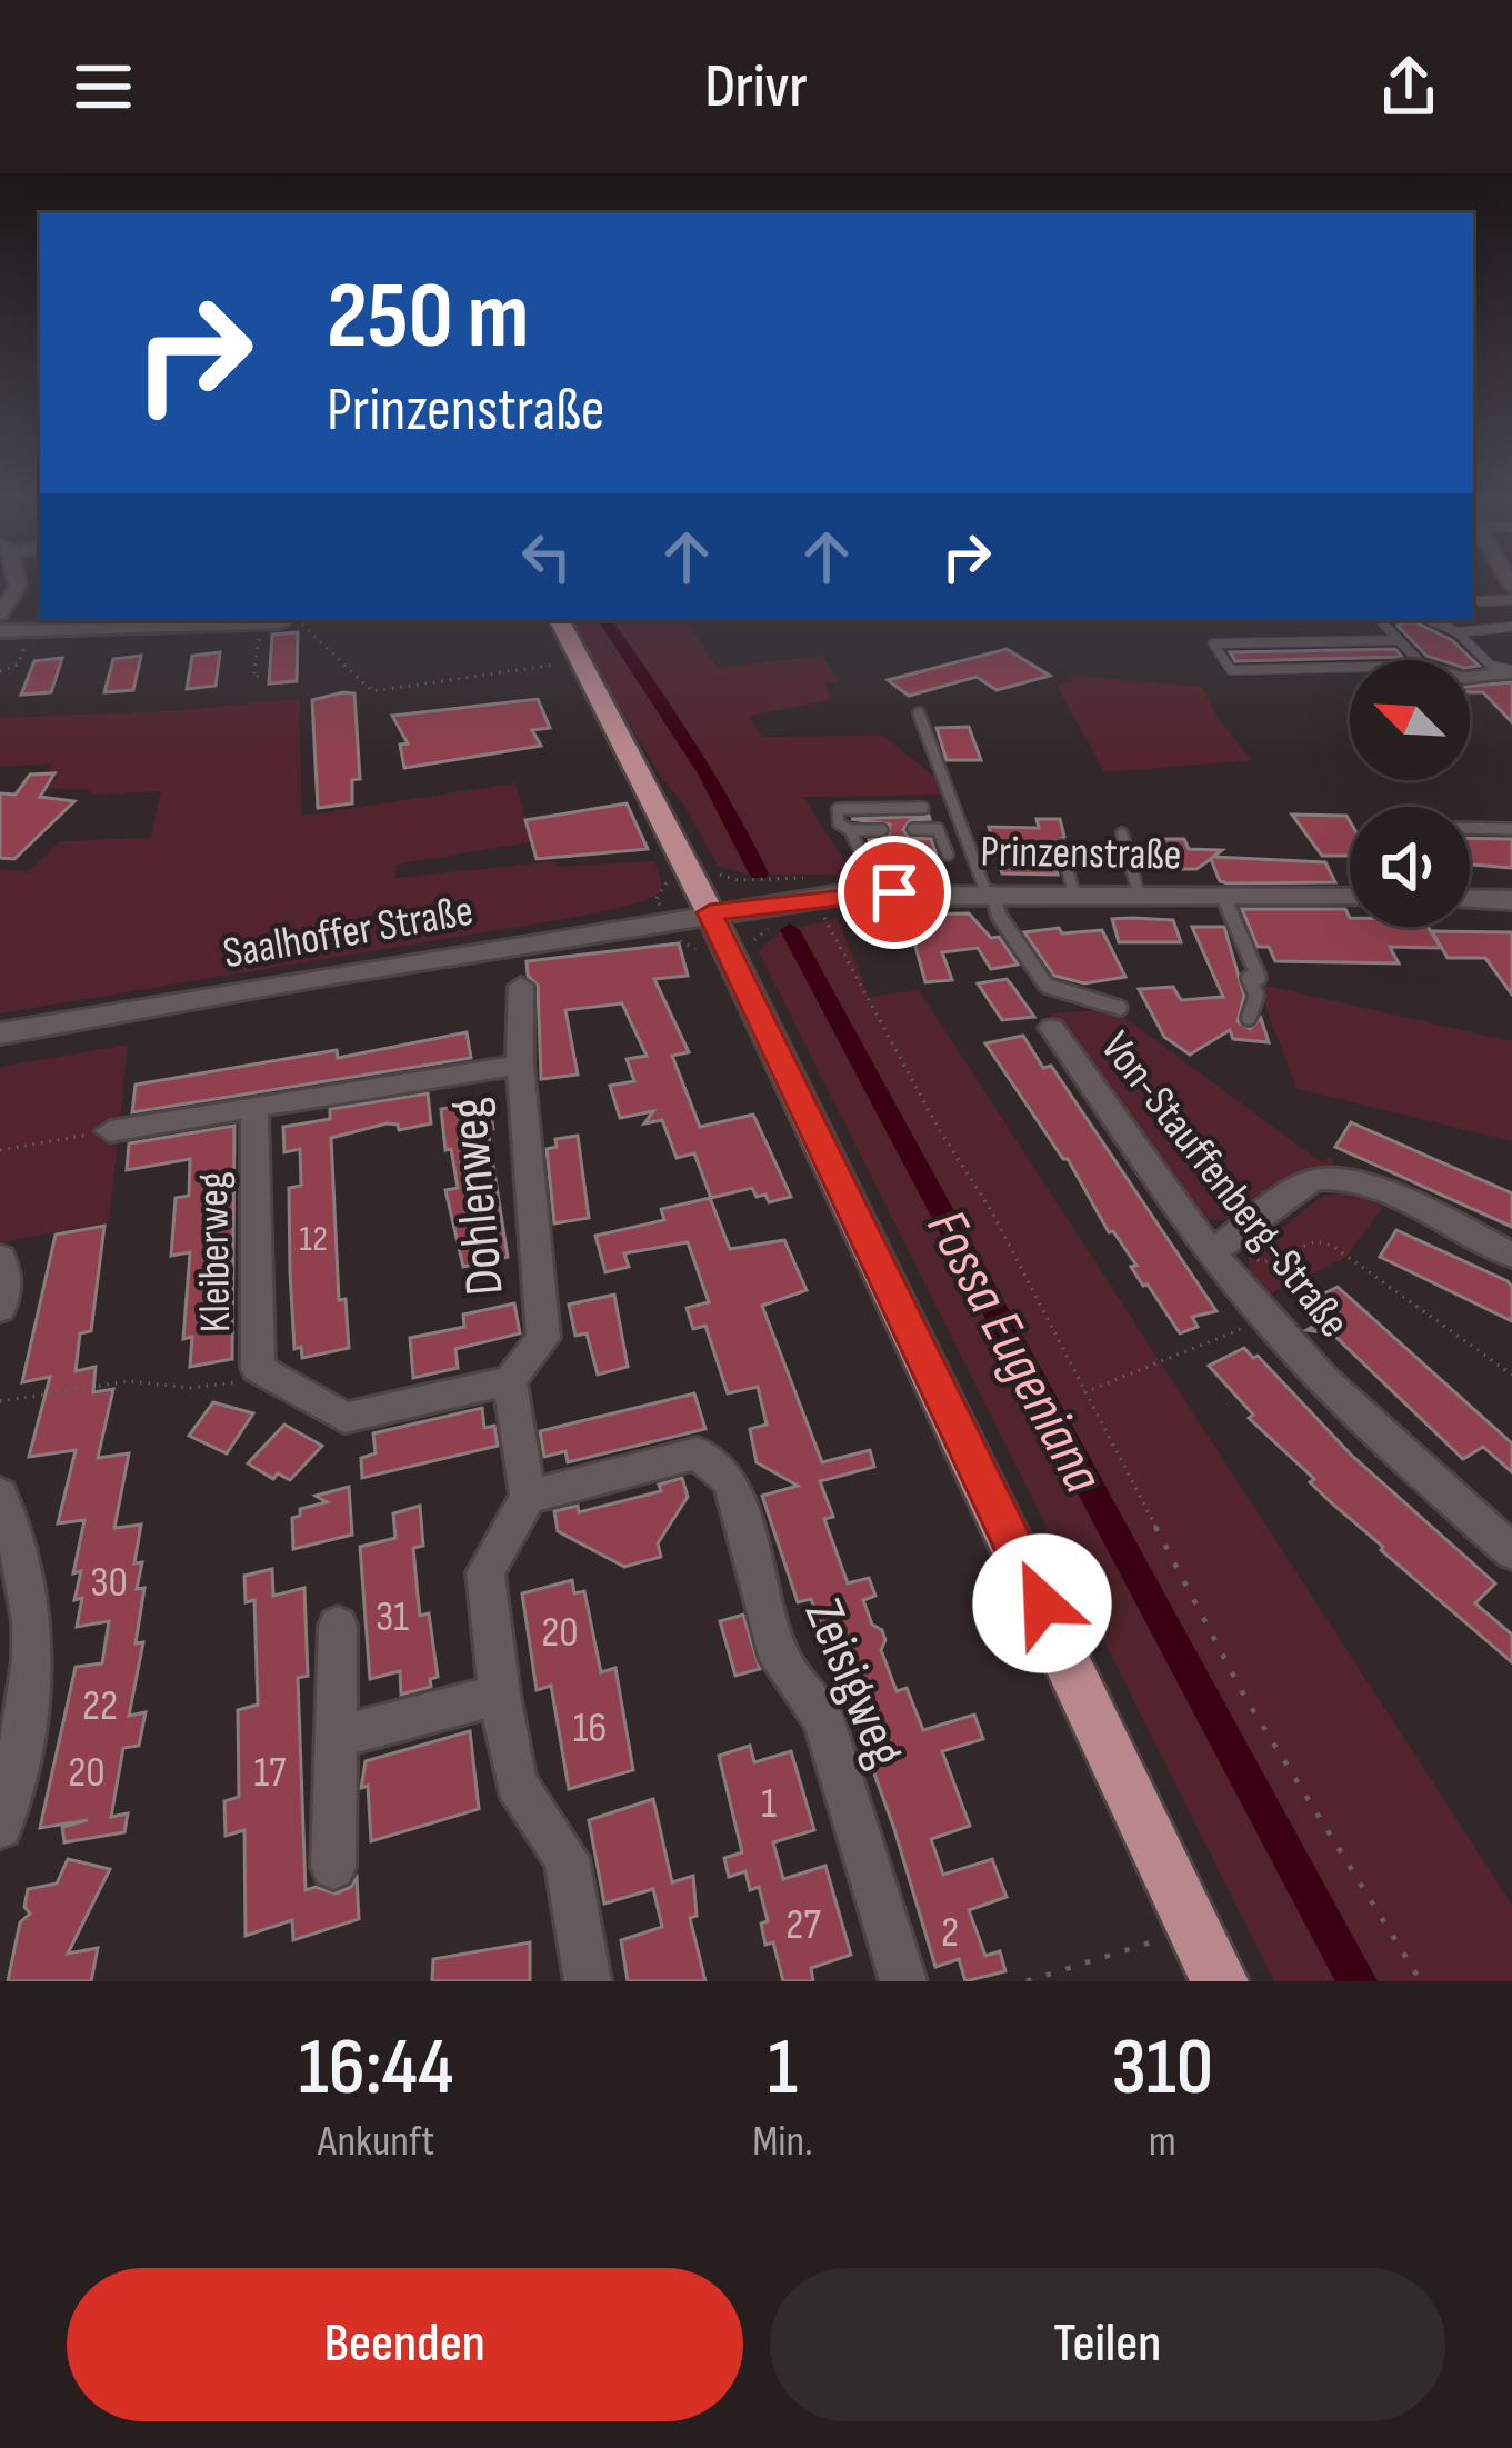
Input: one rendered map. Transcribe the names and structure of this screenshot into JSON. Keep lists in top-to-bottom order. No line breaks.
{"streets":{"main road":["Prinzenstraße","Saalhoffer Straße"],"street":["Von-Stauffenberg-Straße","Dohlenweg","Kleiberweg","Zeisigweg"]},"crossings":[["Prinzenstraße","Saalhoffer Straße"],["Dohlenweg","Kleiberweg"]],"water":["Fossa Eugeniana"],"house_numbers":["12","30","31","20","22","16","20","17","1","27","2"],"north":"top left","page":{"header":"Drivr","turn":["250 m","Prinzenstraße"],"eta":["16:44","Ankunft","1","Min.","310","m"],"buttons":["Beenden","Teilen"]}}
